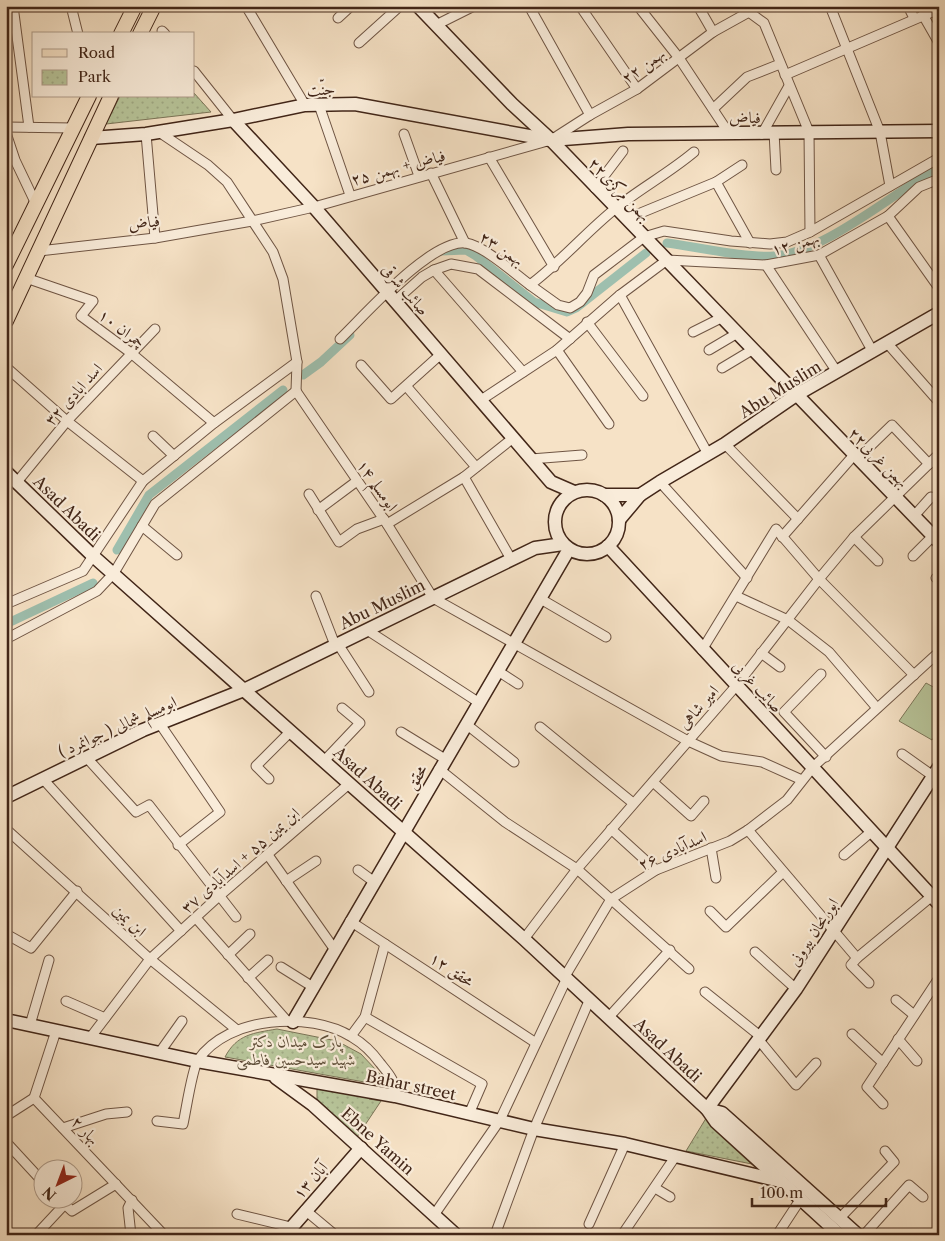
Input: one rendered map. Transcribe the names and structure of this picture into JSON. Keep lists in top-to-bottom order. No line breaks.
{"streets":{"street":["بهمن ۲۲","جنّت","فیاض","فیاض + بهمن ۲۵","۲۲بهمن مرکزی","بهمن ۱۲","بهمن ۲۳","صائب شرقی","چمران ۱۰","Abu Muslim","اسد ابادی ۳۲","۲۲بهمن غربی","ابومسلم ۱۴","Asad Abadi","صائب غربی","امیر شاهی","ابومسلم شمالی ( جوانمرد )","محقق","اسدآبادی ۲۶","ابن یمین ۵۵ + اسدآبادی ۳۷","ابن یمین","ابوریحان بیرونی","محقق ۱۲","Bahar street","بهار ۲","Ebne Yamin","۱۳ آبان"]},"crossings":[["بهمن ۲۲","جنّت"],["بهمن ۲۲","فیاض"],["بهمن ۲۲","فیاض + بهمن ۲۵"],["بهمن ۲۲","۲۲بهمن مرکزی"],["جنّت","فیاض"],["جنّت","فیاض + بهمن ۲۵"],["جنّت","۲۲بهمن مرکزی"],["جنّت","صائب شرقی"],["فیاض","فیاض + بهمن ۲۵"],["فیاض","۲۲بهمن مرکزی"],["فیاض + بهمن ۲۵","۲۲بهمن مرکزی"],["فیاض + بهمن ۲۵","صائب شرقی"],["۲۲بهمن مرکزی","بهمن ۱۲"],["۲۲بهمن مرکزی","بهمن ۲۳"],["۲۲بهمن مرکزی","Abu Muslim"],["۲۲بهمن مرکزی","۲۲بهمن غربی"],["بهمن ۲۳","صائب شرقی"],["چمران ۱۰","اسد ابادی ۳۲"],["Abu Muslim","۲۲بهمن غربی"],["Abu Muslim","ابومسلم ۱۴"],["Abu Muslim","Asad Abadi"],["Abu Muslim","صائب غربی"],["Abu Muslim","ابومسلم شمالی ( جوانمرد )"],["Abu Muslim","محقق"],["اسد ابادی ۳۲","Asad Abadi"],["۲۲بهمن غربی","امیر شاهی"],["Asad Abadi","امیر شاهی"],["Asad Abadi","ابومسلم شمالی ( جوانمرد )"],["Asad Abadi","محقق"],["Asad Abadi","اسدآبادی ۲۶"],["Asad Abadi","ابن یمین ۵۵ + اسدآبادی ۳۷"],["Asad Abadi","ابوریحان بیرونی"],["Asad Abadi","Bahar street"],["صائب غربی","امیر شاهی"],["صائب غربی","محقق"],["صائب غربی","اسدآبادی ۲۶"],["صائب غربی","ابوریحان بیرونی"],["محقق","محقق ۱۲"],["اسدآبادی ۲۶","محقق ۱۲"],["اسدآبادی ۲۶","Bahar street"],["اسدآبادی ۲۶","Ebne Yamin"],["ابن یمین ۵۵ + اسدآبادی ۳۷","ابن یمین"],["ابن یمین ۵۵ + اسدآبادی ۳۷","Bahar street"],["Bahar street","Ebne Yamin"],["Ebne Yamin","۱۳ آبان"]],"parks":["پارک میدان دکتر شهید سیدحسین فاطمی"],"legend":["Road","Park"],"scale_bar":"100 m","north":"bottom left"}
